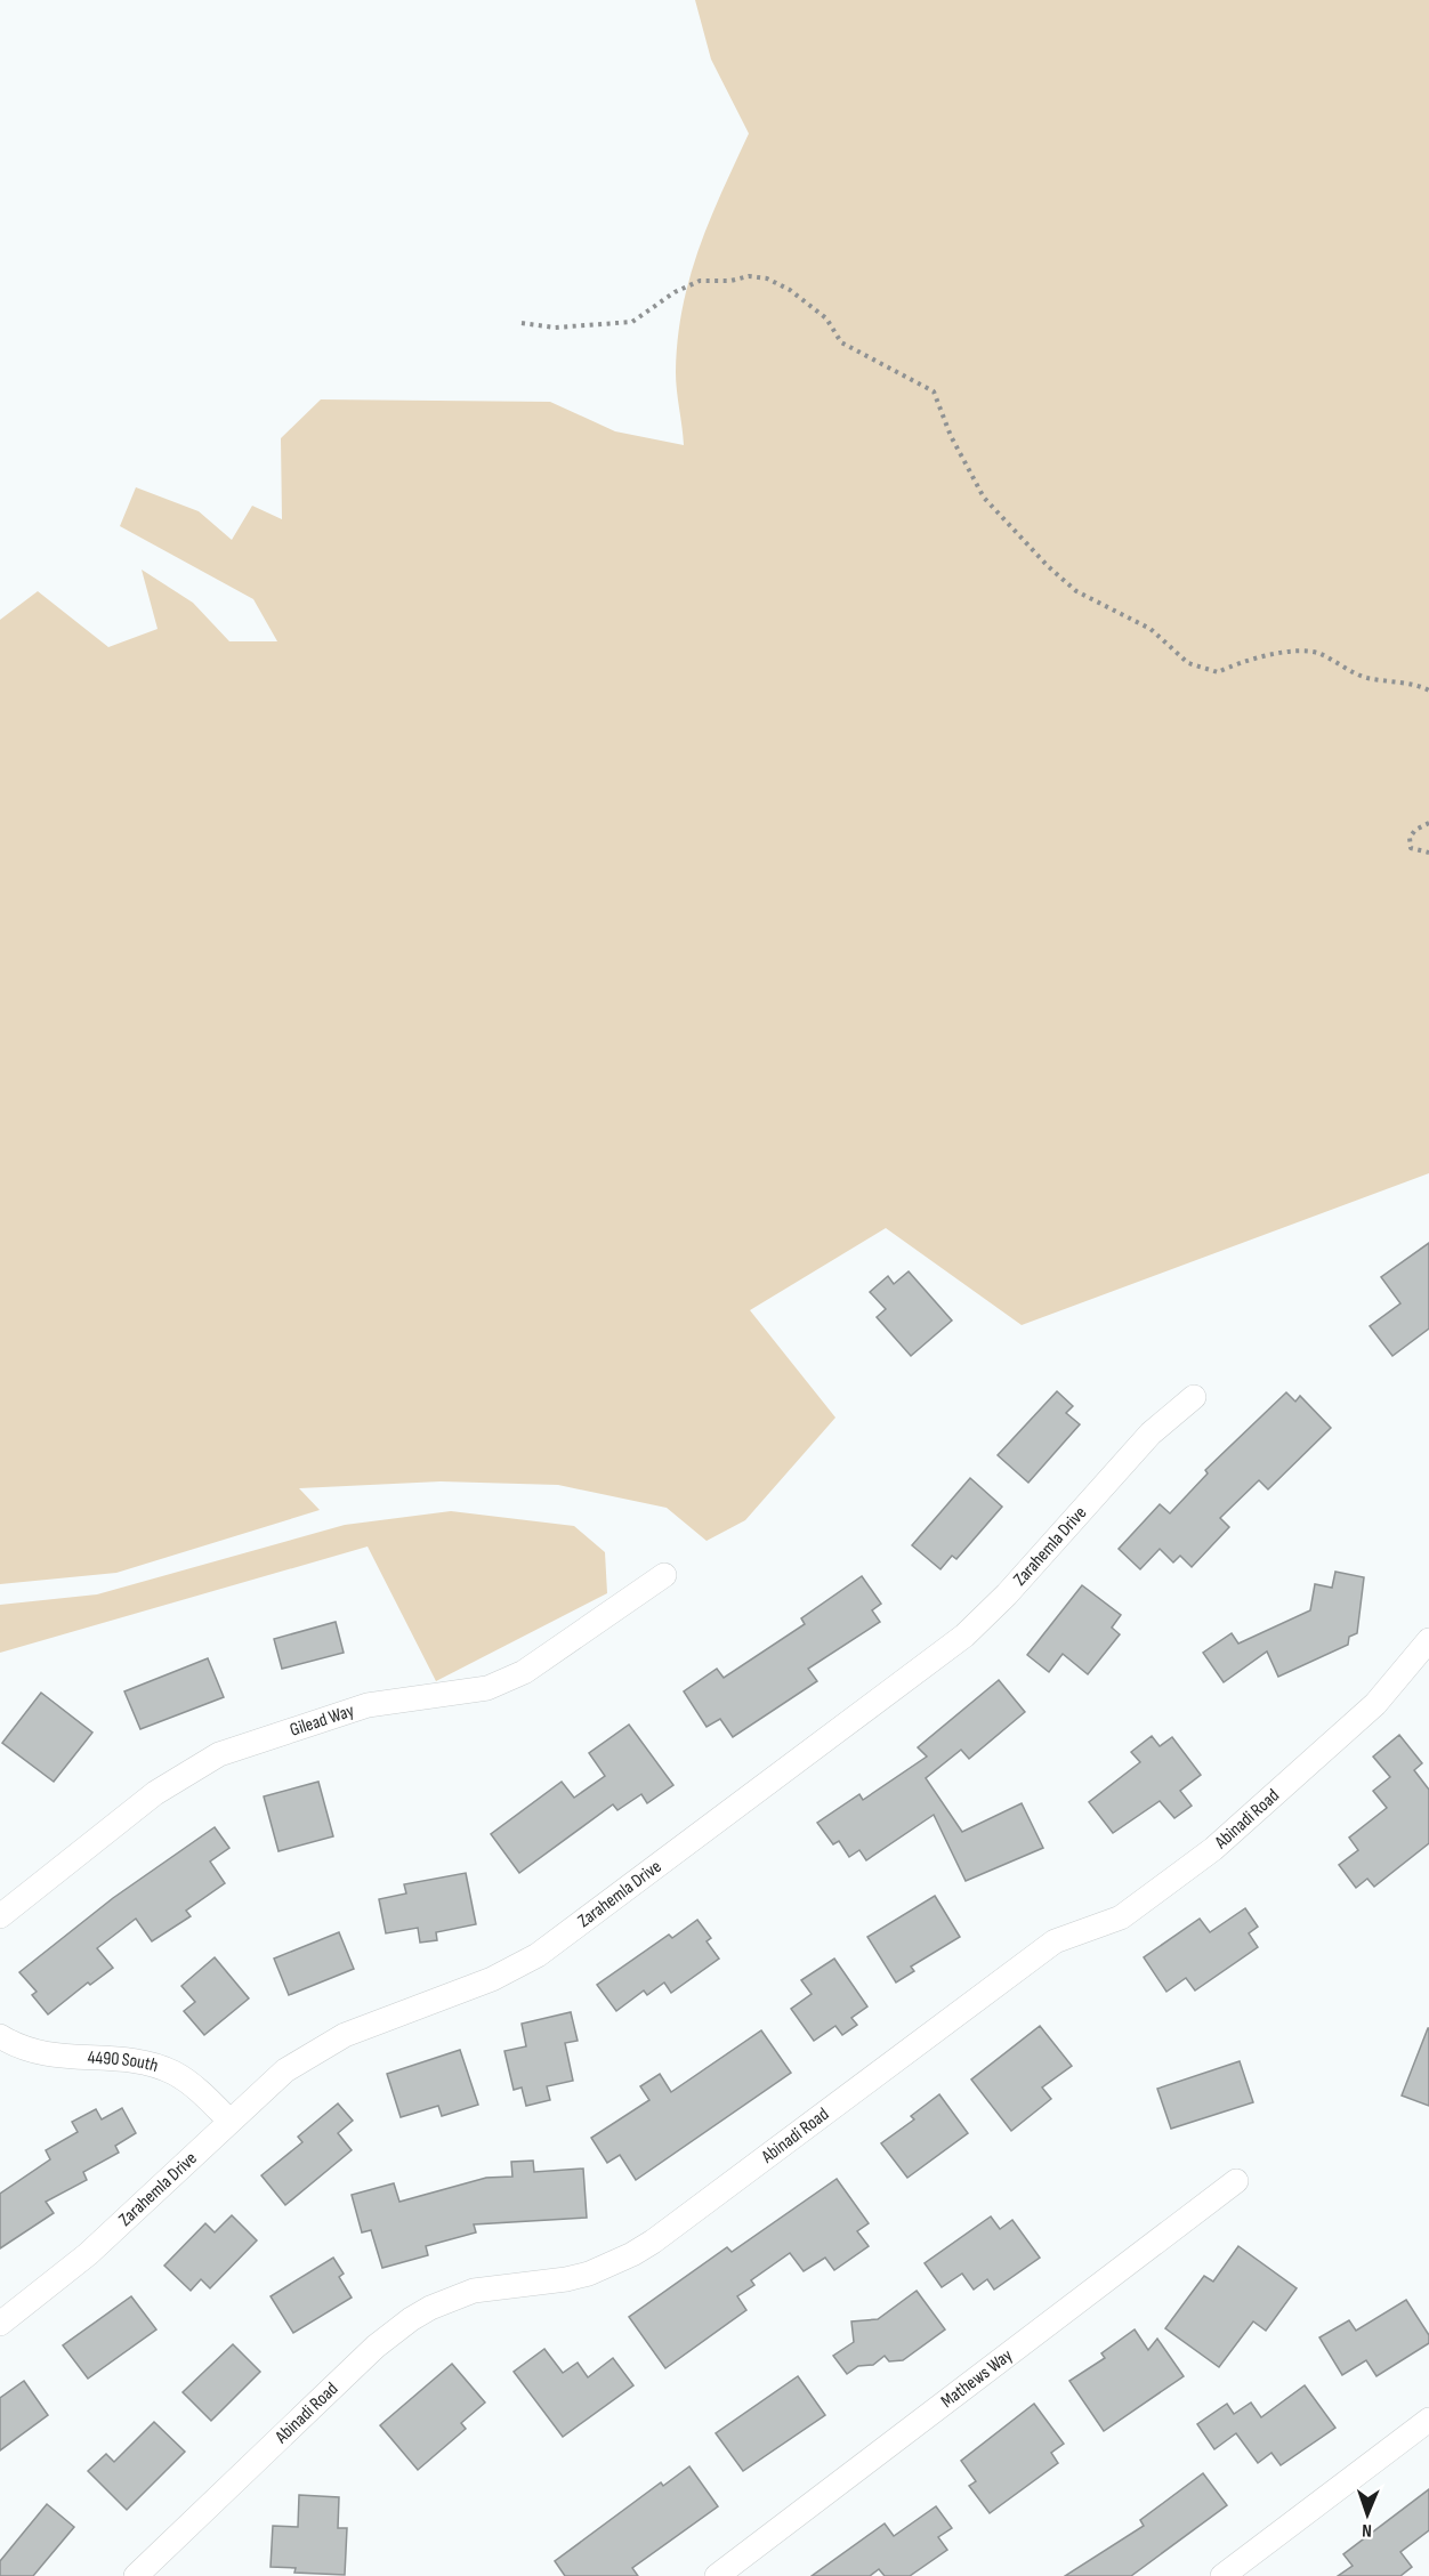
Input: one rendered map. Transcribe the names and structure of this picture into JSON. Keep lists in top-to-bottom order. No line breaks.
{"streets":{"street":["Zarahemla Drive","Gilead Way","Abinadi Road","4490 South","Mathews Way"]},"crossings":[["Zarahemla Drive","4490 South"]],"north":"bottom"}
